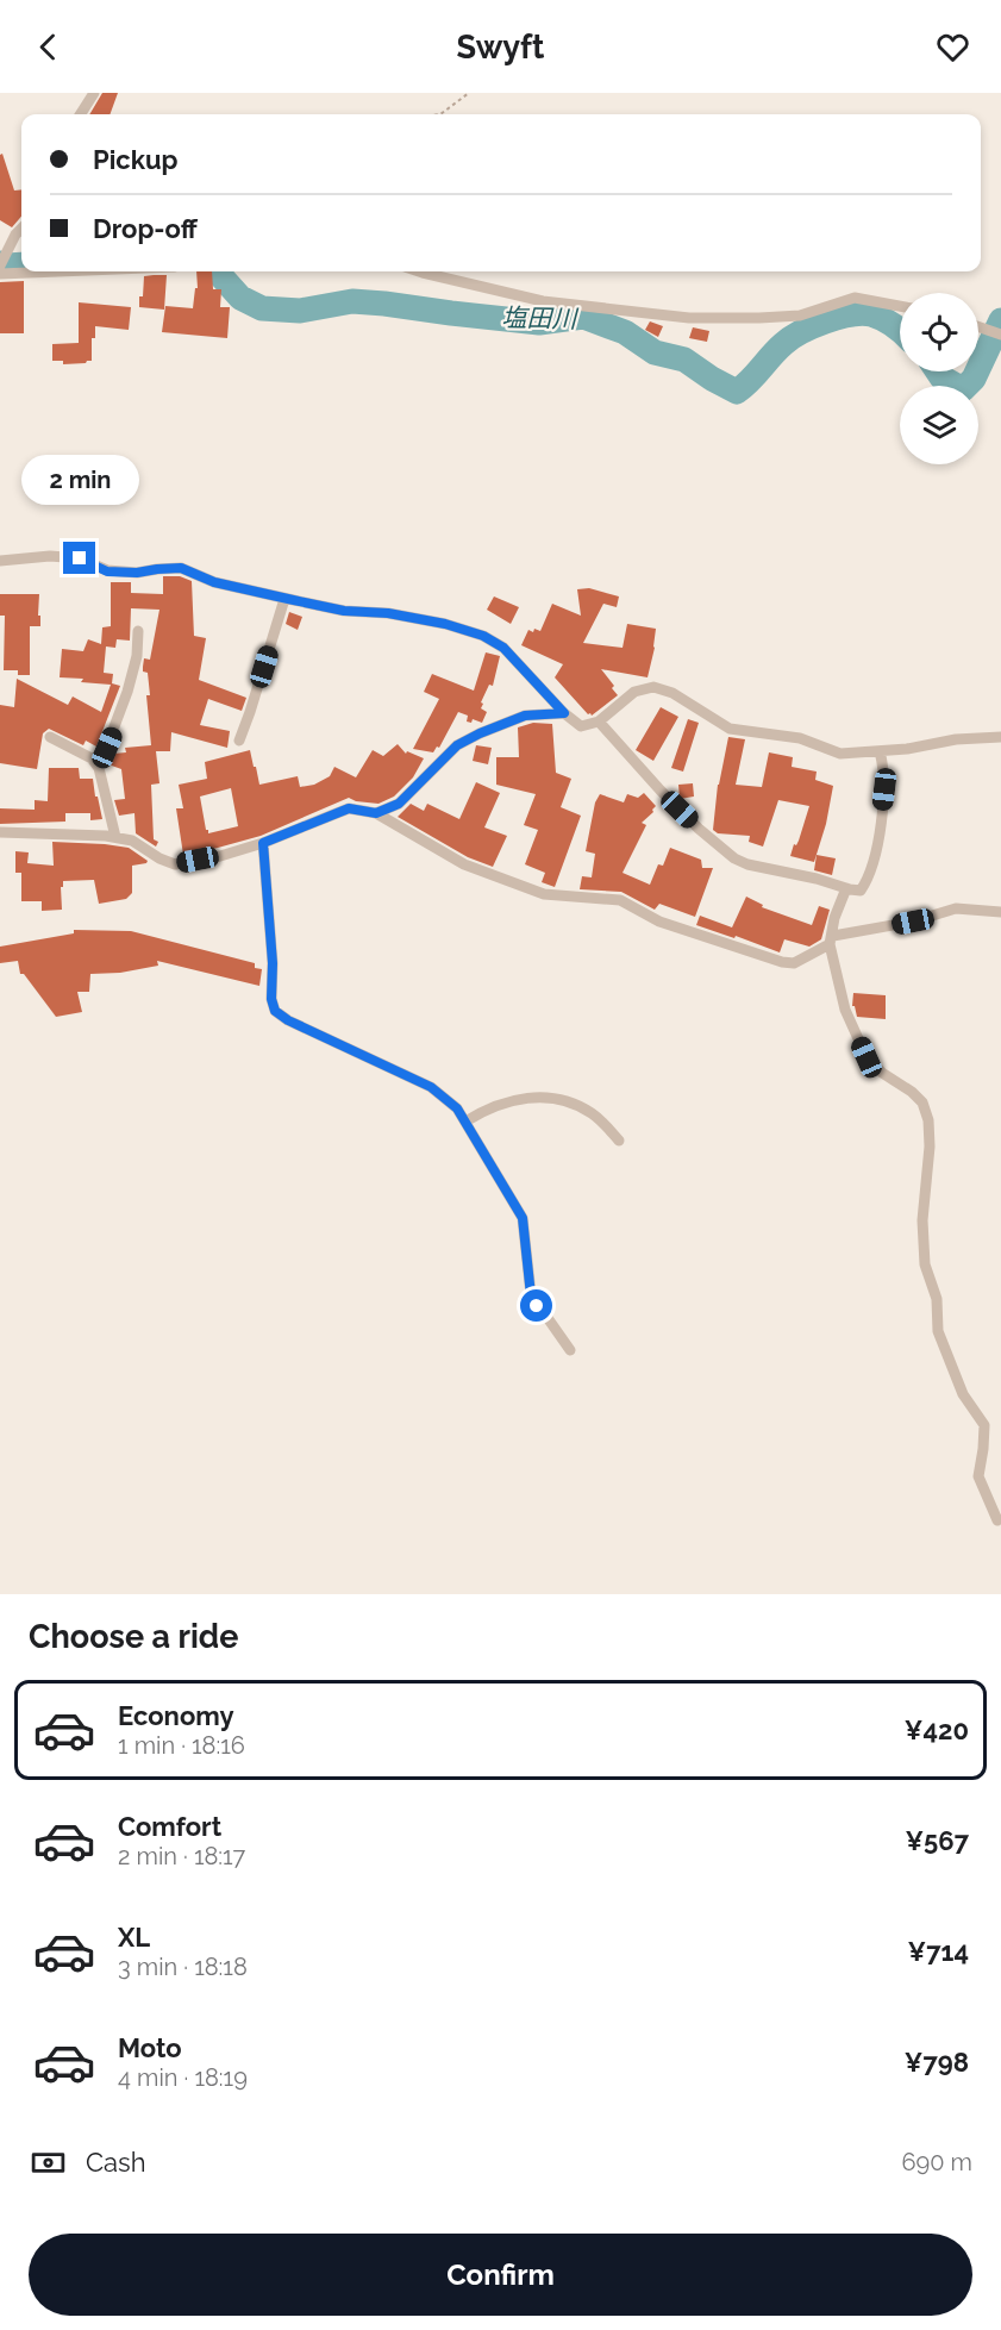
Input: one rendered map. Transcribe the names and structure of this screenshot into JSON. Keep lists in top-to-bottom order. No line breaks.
{"water":["塩田川"],"page":{"header":"Swyft","banner":["Pickup","Drop-off"],"bubble":"2 min","heading":"Choose a ride","list":[{"name":"Economy","note":"1 min · 18:16","value":"¥420"},{"name":"Comfort","note":"2 min · 18:17","value":"¥567"},{"name":"XL","note":"3 min · 18:18","value":"¥714"},{"name":"Moto","note":"4 min · 18:19","value":"¥798"}],"pay":["Cash","690 m"],"buttons":"Confirm"}}
